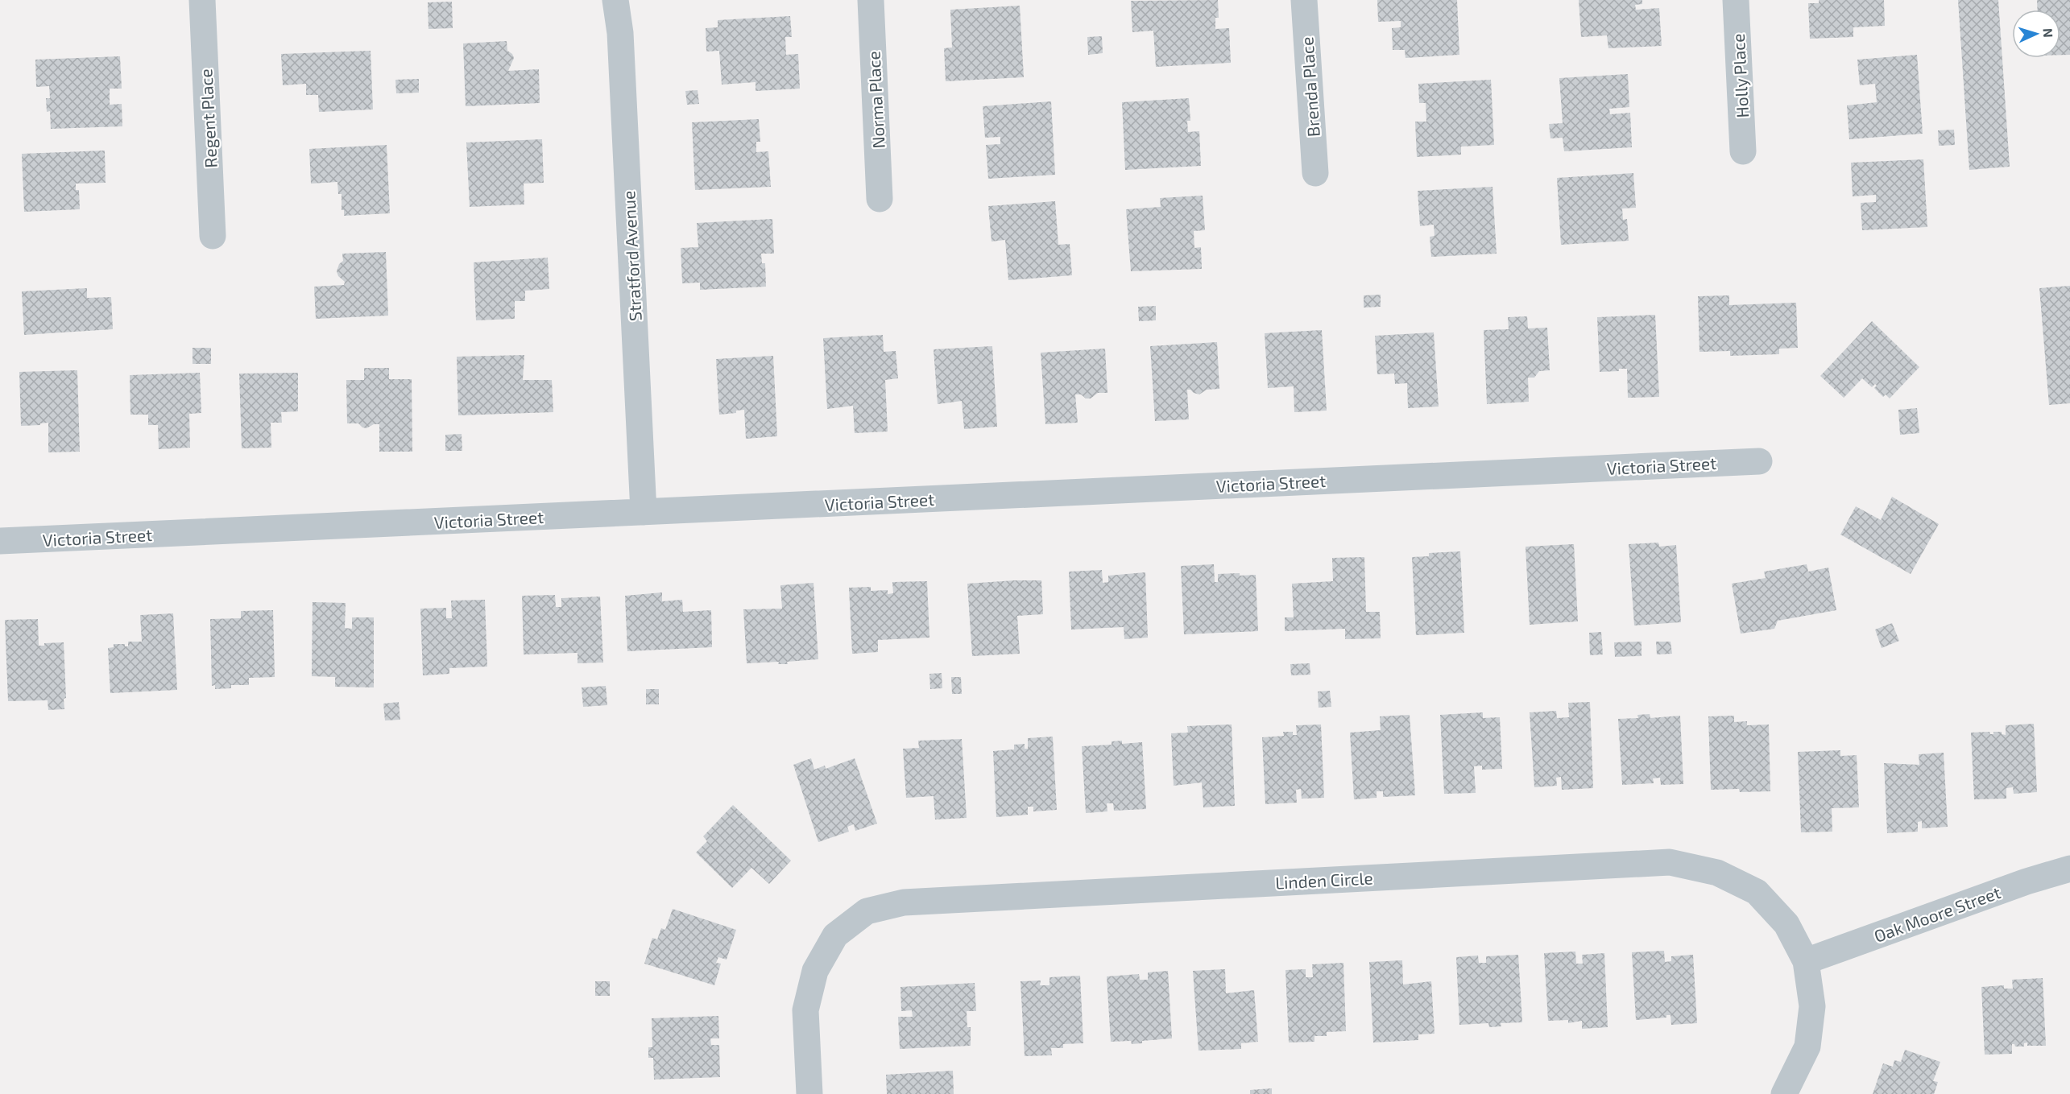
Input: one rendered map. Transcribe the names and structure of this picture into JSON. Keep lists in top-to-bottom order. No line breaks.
{"streets":{"street":["Holly Place","Brenda Place","Norma Place","Regent Place","Stratford Avenue","Victoria Street","Linden Circle","Oak Moore Street"]},"crossings":[["Stratford Avenue","Victoria Street"],["Linden Circle","Oak Moore Street"]],"north":"right"}
